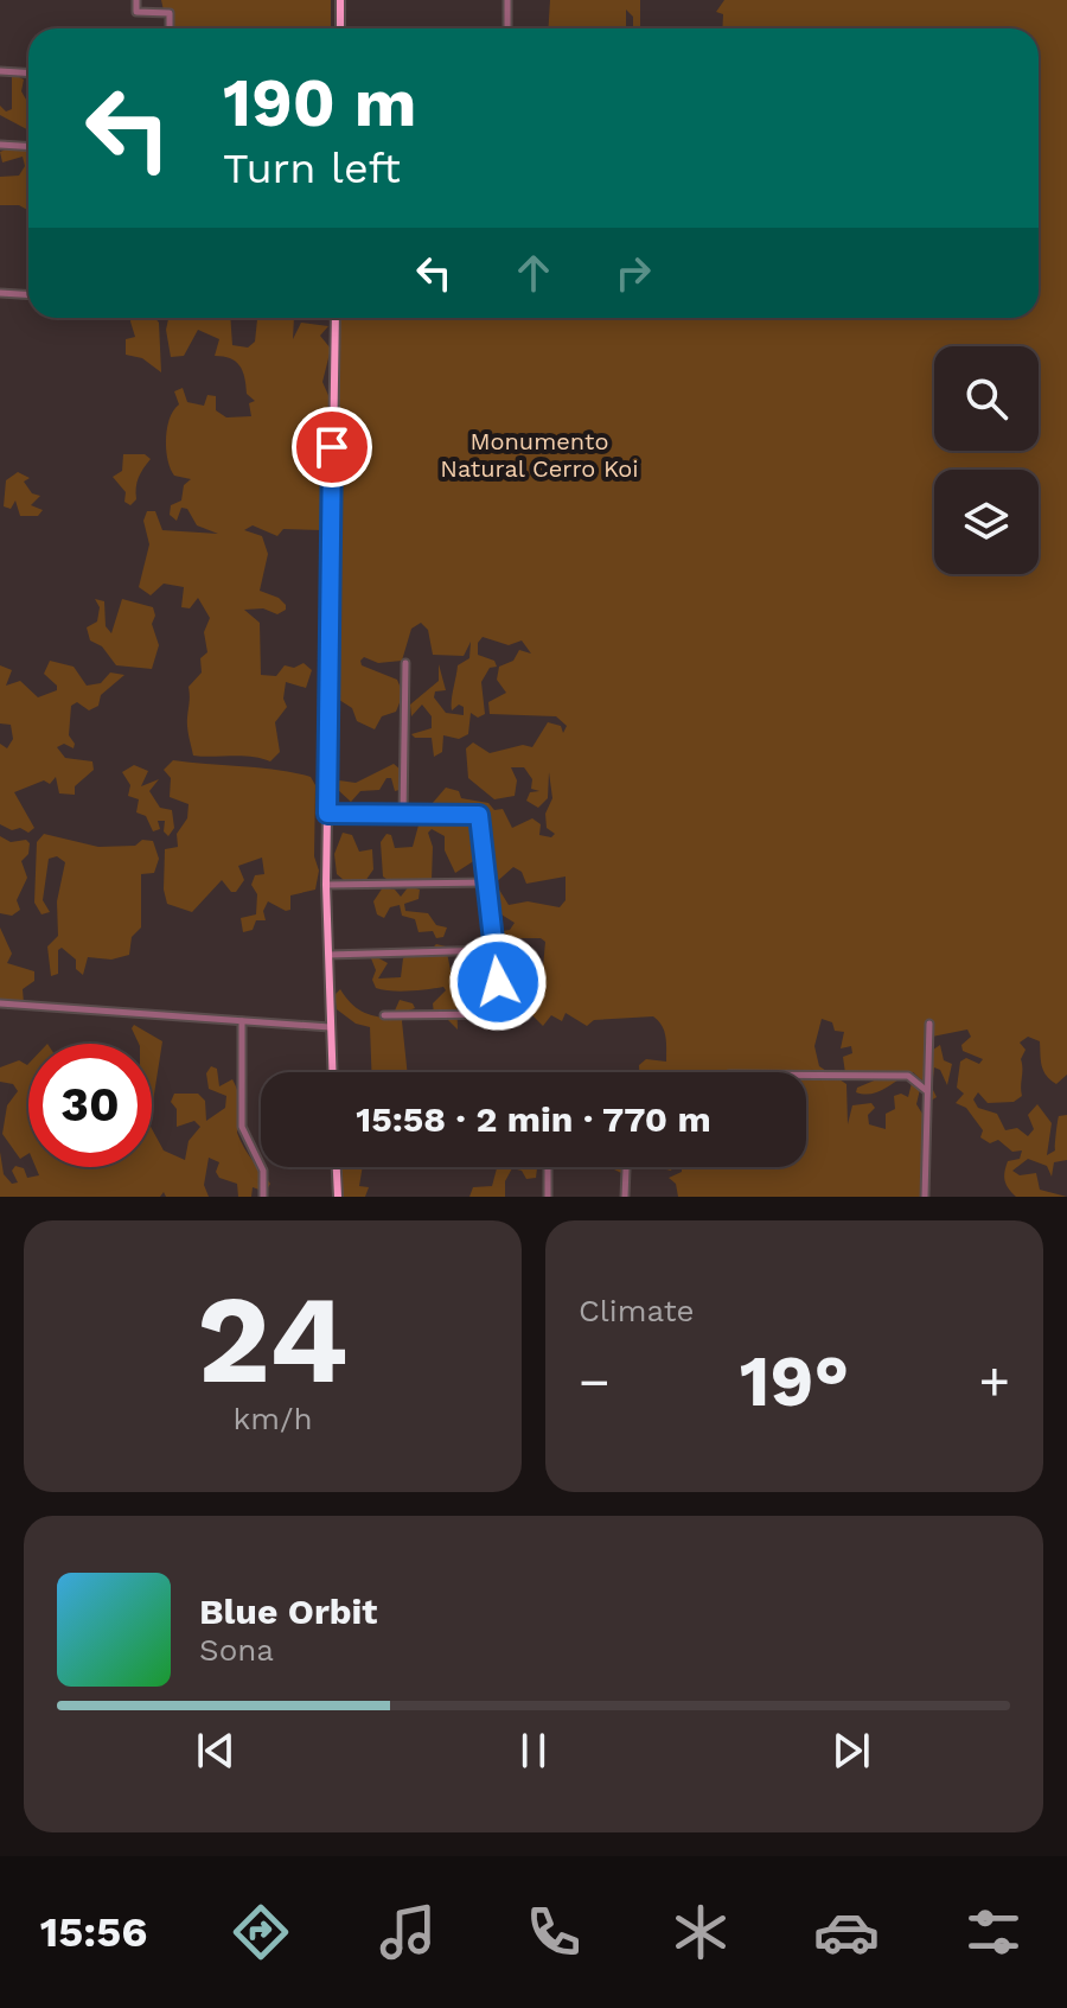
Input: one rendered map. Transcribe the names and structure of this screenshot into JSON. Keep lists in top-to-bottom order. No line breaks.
{"parks":["Monumento Natural Cerro Koi"],"page":{"turn":["190 m","Turn left"],"limit":"30","trip":"15:58 · 2 min · 770 m","tile":[["24","km/h"],"Climate"],"heat":["−","19°","+"],"song":["Blue Orbit","Sona"],"tabs":"15:56"}}
